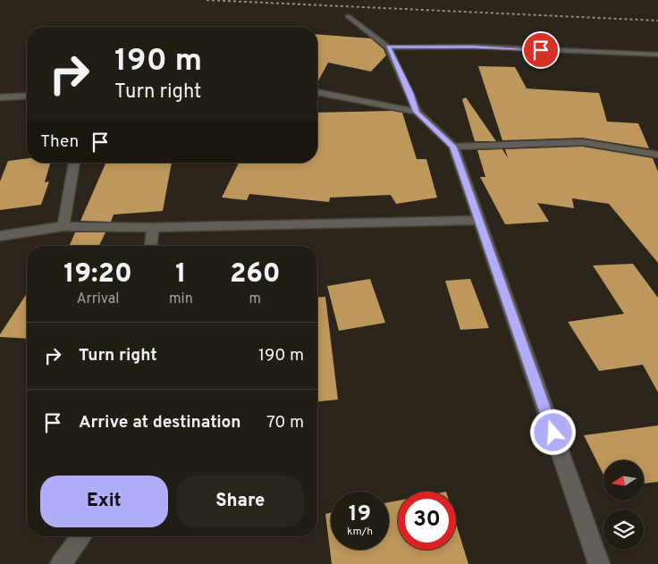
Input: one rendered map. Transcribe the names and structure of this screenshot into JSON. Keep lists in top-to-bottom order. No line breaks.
{"north":"left","page":{"turn":["190 m","Turn right"],"then":"Then","eta":["19:20","Arrival","1","min","260","m"],"list":[{"name":"Turn right","value":"190 m"},{"name":"Arrive at destination","value":"70 m"}],"buttons":["Exit","Share"],"speed":"19 km/h","limit":"30"}}
